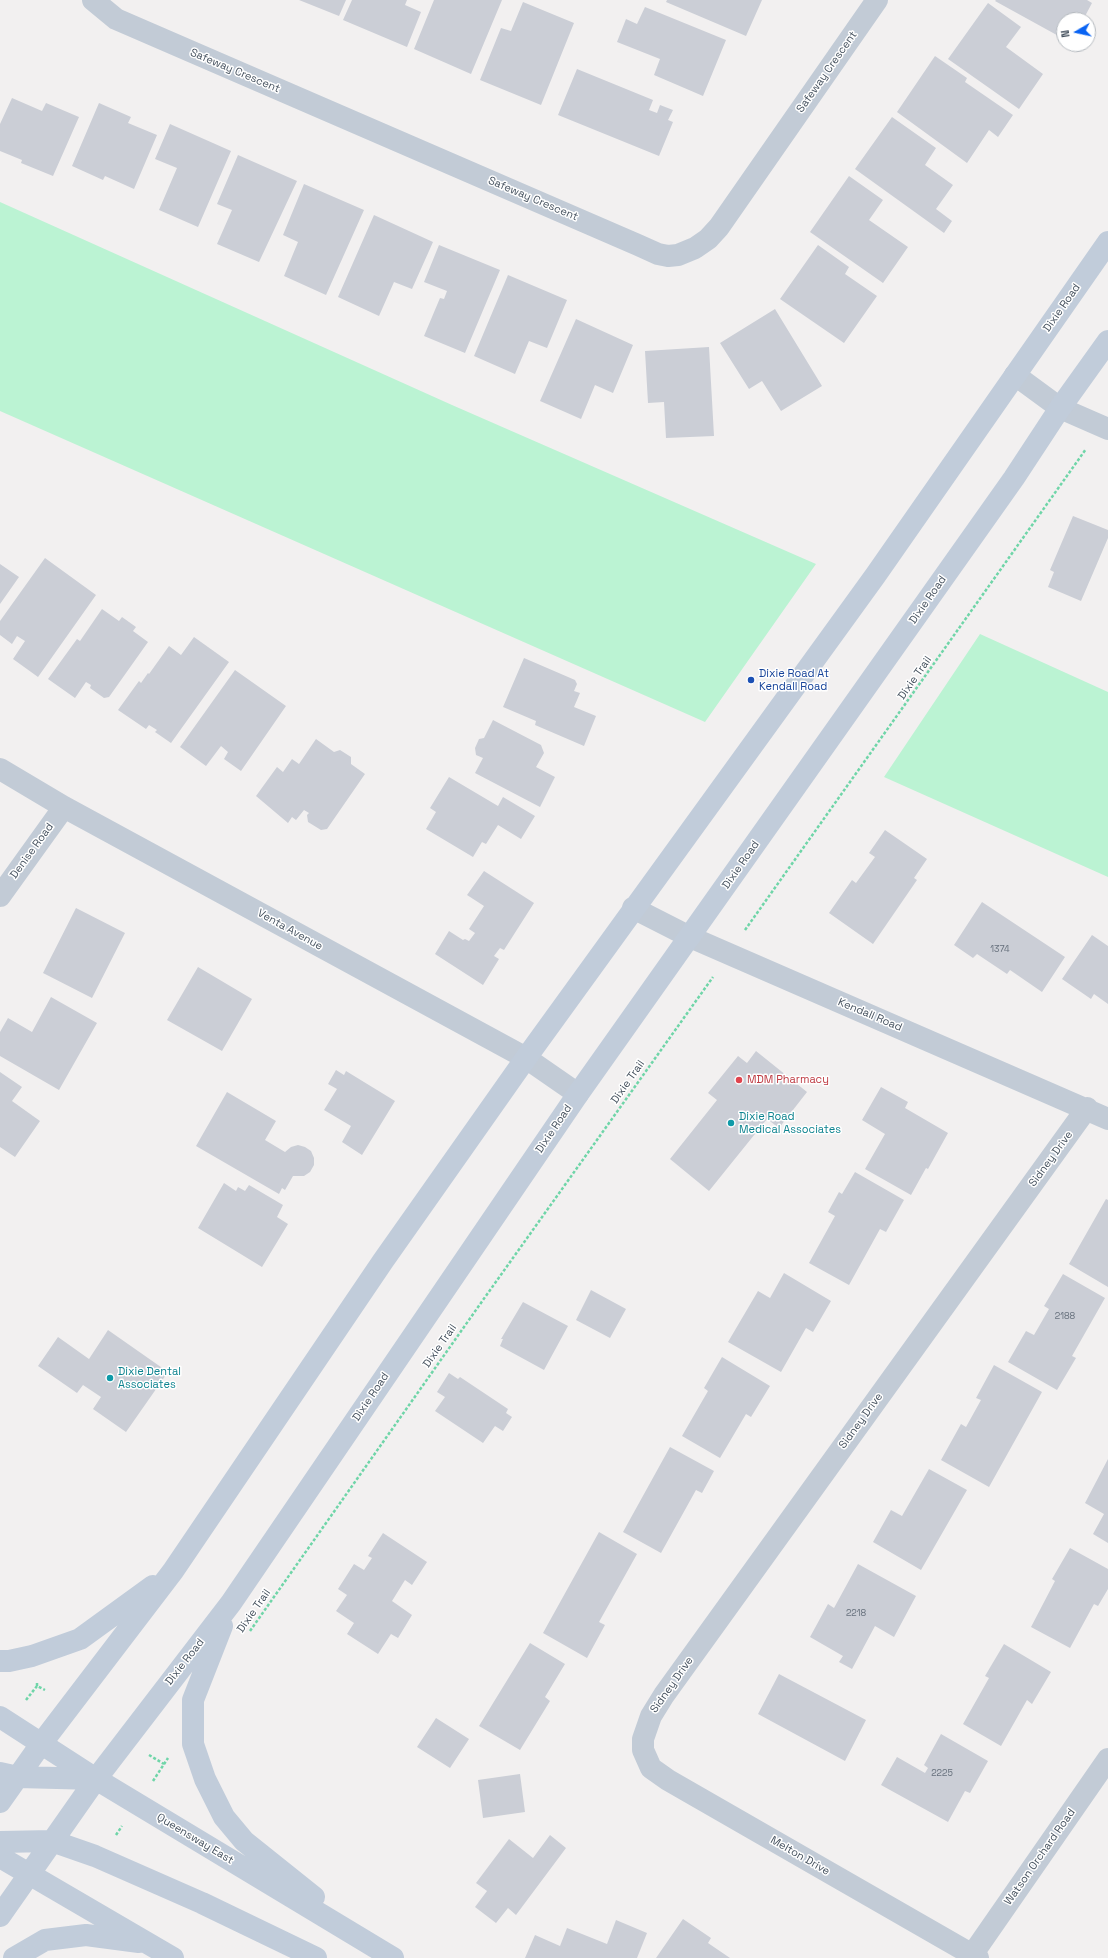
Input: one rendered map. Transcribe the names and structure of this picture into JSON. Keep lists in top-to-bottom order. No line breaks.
{"streets":{"main road":["Dixie Road","Queensway East"],"street":["Safeway Crescent","Denise Road","Venta Avenue","Kendall Road","Sidney Drive","Melton Drive","Watson Orchard Road"],"path":["Dixie Trail"]},"crossings":[["Dixie Road","Venta Avenue"],["Dixie Road","Kendall Road"],["Dixie Road","Queensway East"],["Denise Road","Venta Avenue"],["Kendall Road","Sidney Drive"],["Sidney Drive","Melton Drive"],["Melton Drive","Watson Orchard Road"]],"places":["Dixie Road At Kendall Road","MDM Pharmacy","Dixie Road Medical Associates","Dixie Dental Associates"],"house_numbers":["1374","2188","2218","2225"],"north":"left"}
